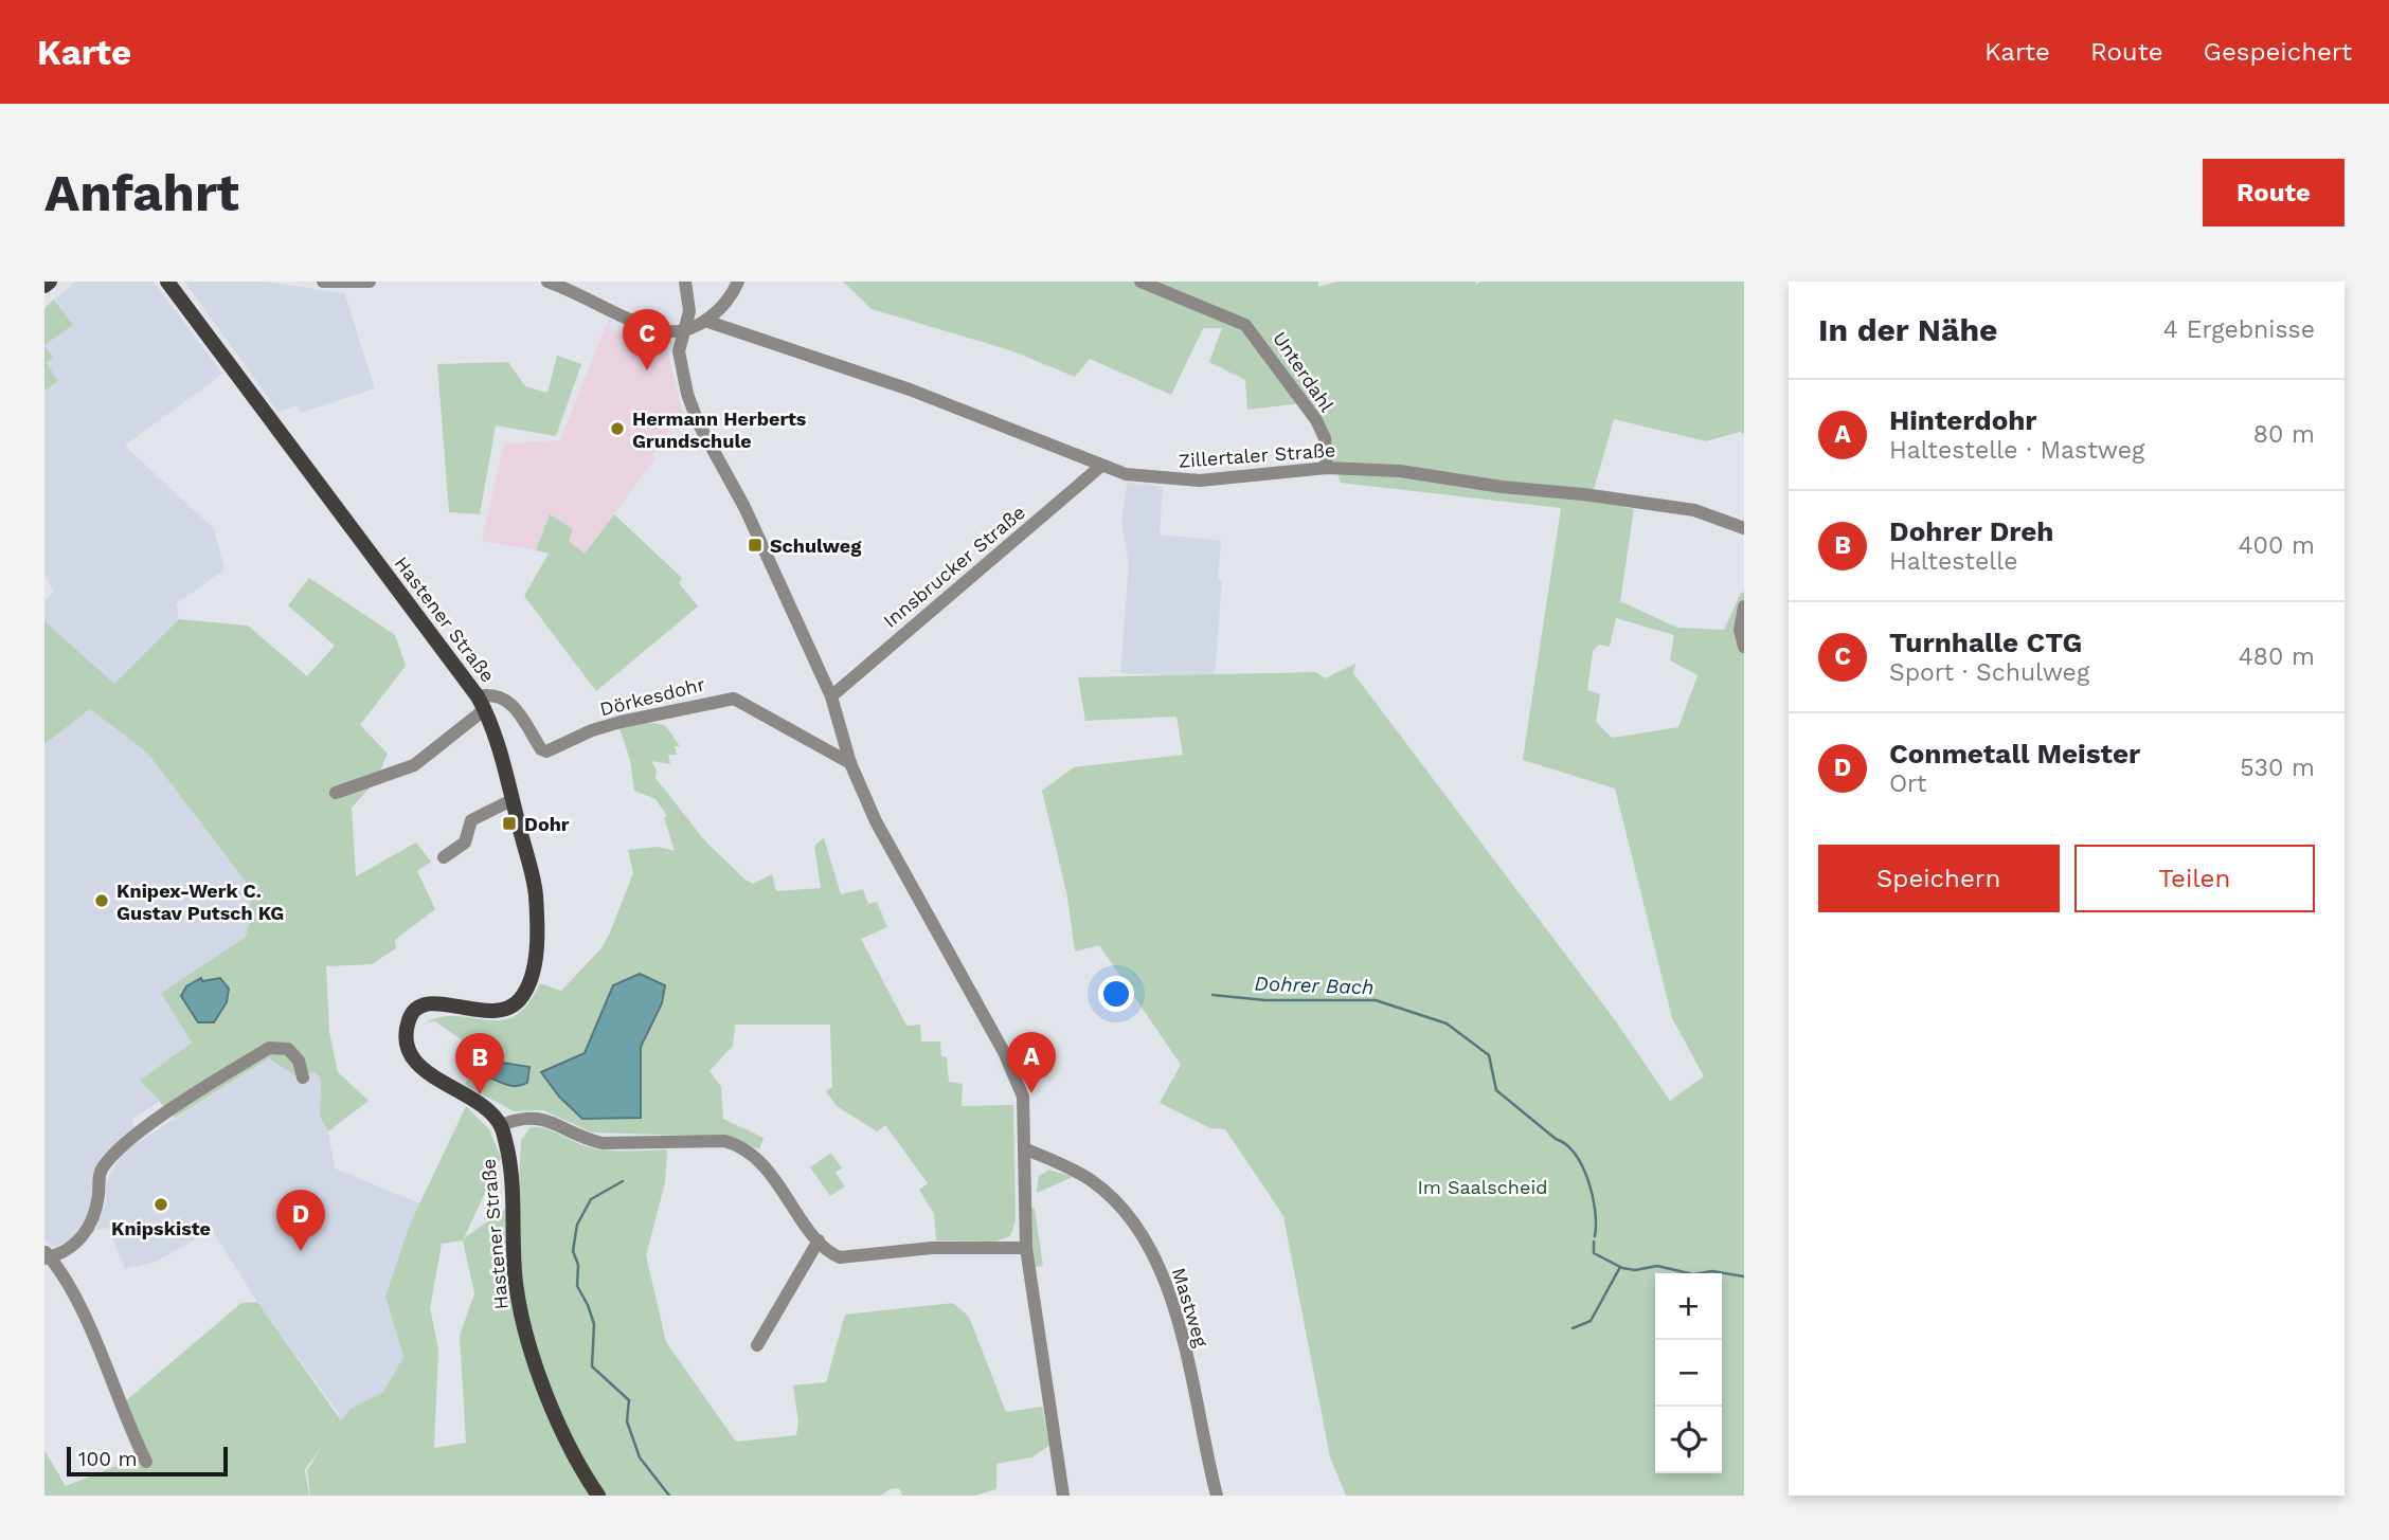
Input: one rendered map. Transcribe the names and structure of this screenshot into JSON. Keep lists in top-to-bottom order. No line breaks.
{"streets":{"main road":["Hastener Straße"],"street":["Unterdahl","Zillertaler Straße","Innsbrucker Straße","Dörkesdohr","Mastweg"]},"crossings":[["Unterdahl","Zillertaler Straße"],["Zillertaler Straße","Innsbrucker Straße"],["Hastener Straße","Dörkesdohr"]],"water":["Dohrer Bach"],"parks":["Im Saalscheid"],"places":{"other":["Hermann Herberts Grundschule","Knipex-Werk C. Gustav Putsch KG","Knipskiste"],"transit":["Schulweg","Dohr"]},"scale_bar":"100 m","page":{"header":"Karte","nav":["Karte","Route","Gespeichert"],"buttons":["Route",["Speichern","Teilen"]],"title":"Anfahrt","heading":["In der Nähe","4 Ergebnisse"],"pins":["C","A","B","D"],"list":[{"mark":"A","name":"Hinterdohr","note":"Haltestelle · Mastweg","value":"80 m"},{"mark":"B","name":"Dohrer Dreh","note":"Haltestelle","value":"400 m"},{"mark":"C","name":"Turnhalle CTG","note":"Sport · Schulweg","value":"480 m"},{"mark":"D","name":"Conmetall Meister","note":"Ort","value":"530 m"}],"map_buttons":["+","−"],"scale":"100 m"}}
